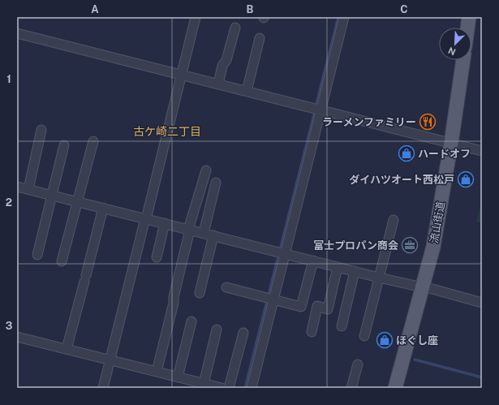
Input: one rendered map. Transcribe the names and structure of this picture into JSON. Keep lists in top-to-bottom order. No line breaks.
{"streets":{"main road":["流山街道"]},"districts":["古ケ崎二丁目"],"places":{"restaurant":["ラーメンファミリー"],"shop":["ハードオフ","ダイハツオート西松戸","ほぐし座"],"office":["富士プロパン商会"]},"north":"bottom left","grid":{"columns":["A","B","C"],"rows":["1","2","3"]}}
